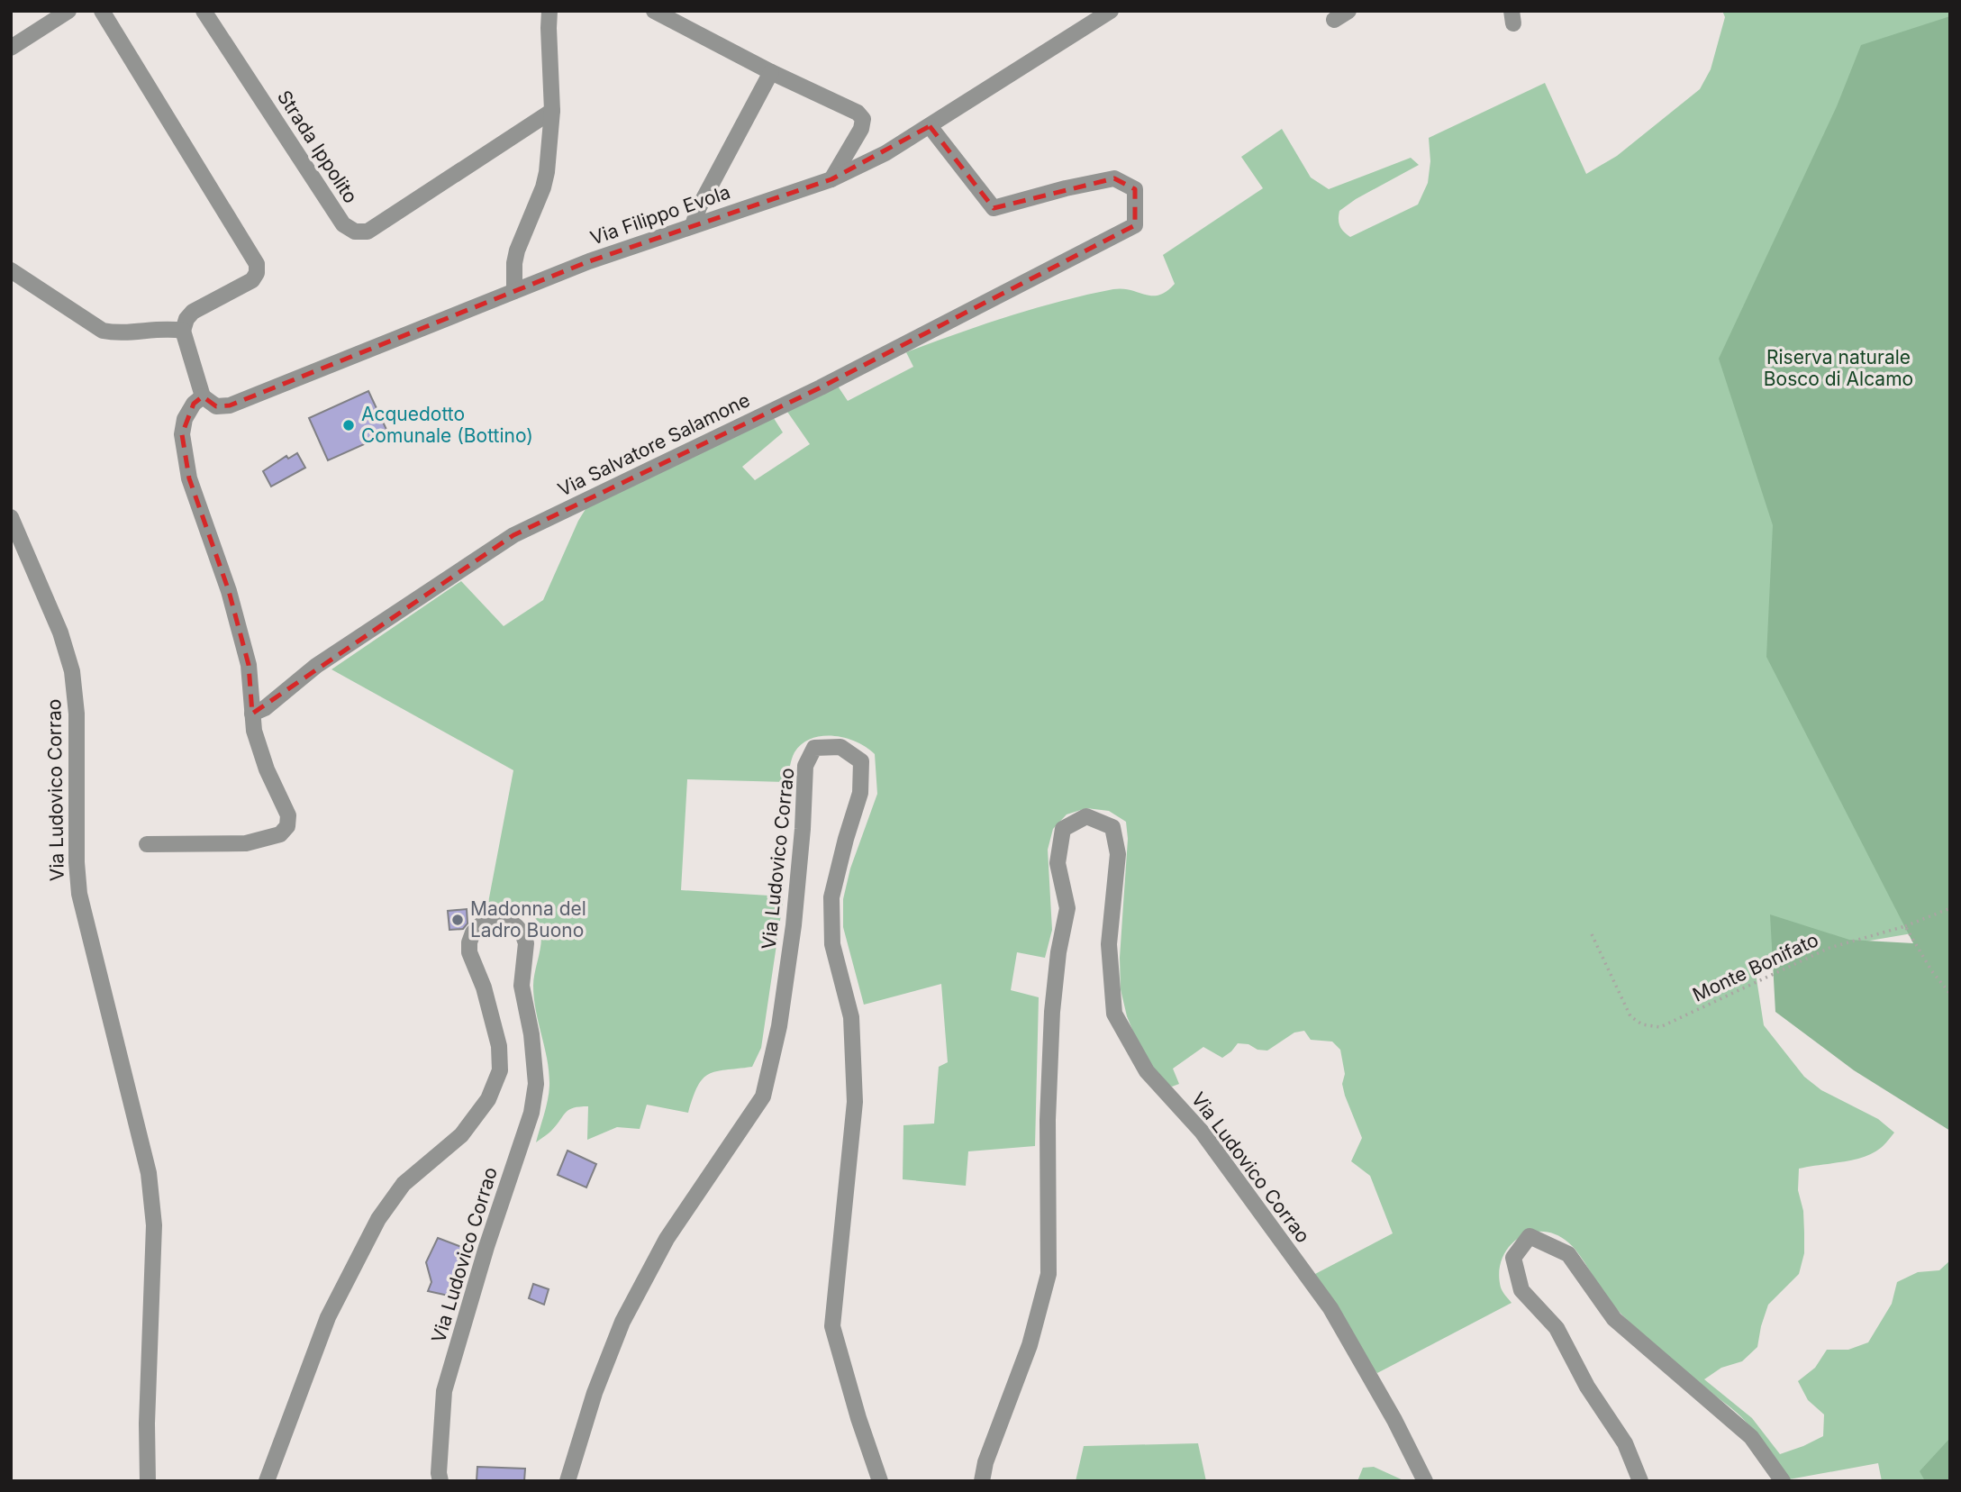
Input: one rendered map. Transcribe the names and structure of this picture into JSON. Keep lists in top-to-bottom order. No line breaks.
{"streets":{"street":["Strada Ippolito","Via Filippo Evola","Via Salvatore Salamone","Via Ludovico Corrao"],"path":["Monte Bonifato"]},"crossings":[["Via Filippo Evola","Via Salvatore Salamone"]],"parks":["Riserva naturale Bosco di Alcamo"],"places":["Acquedotto Comunale (Bottino)","Madonna del Ladro Buono"]}
